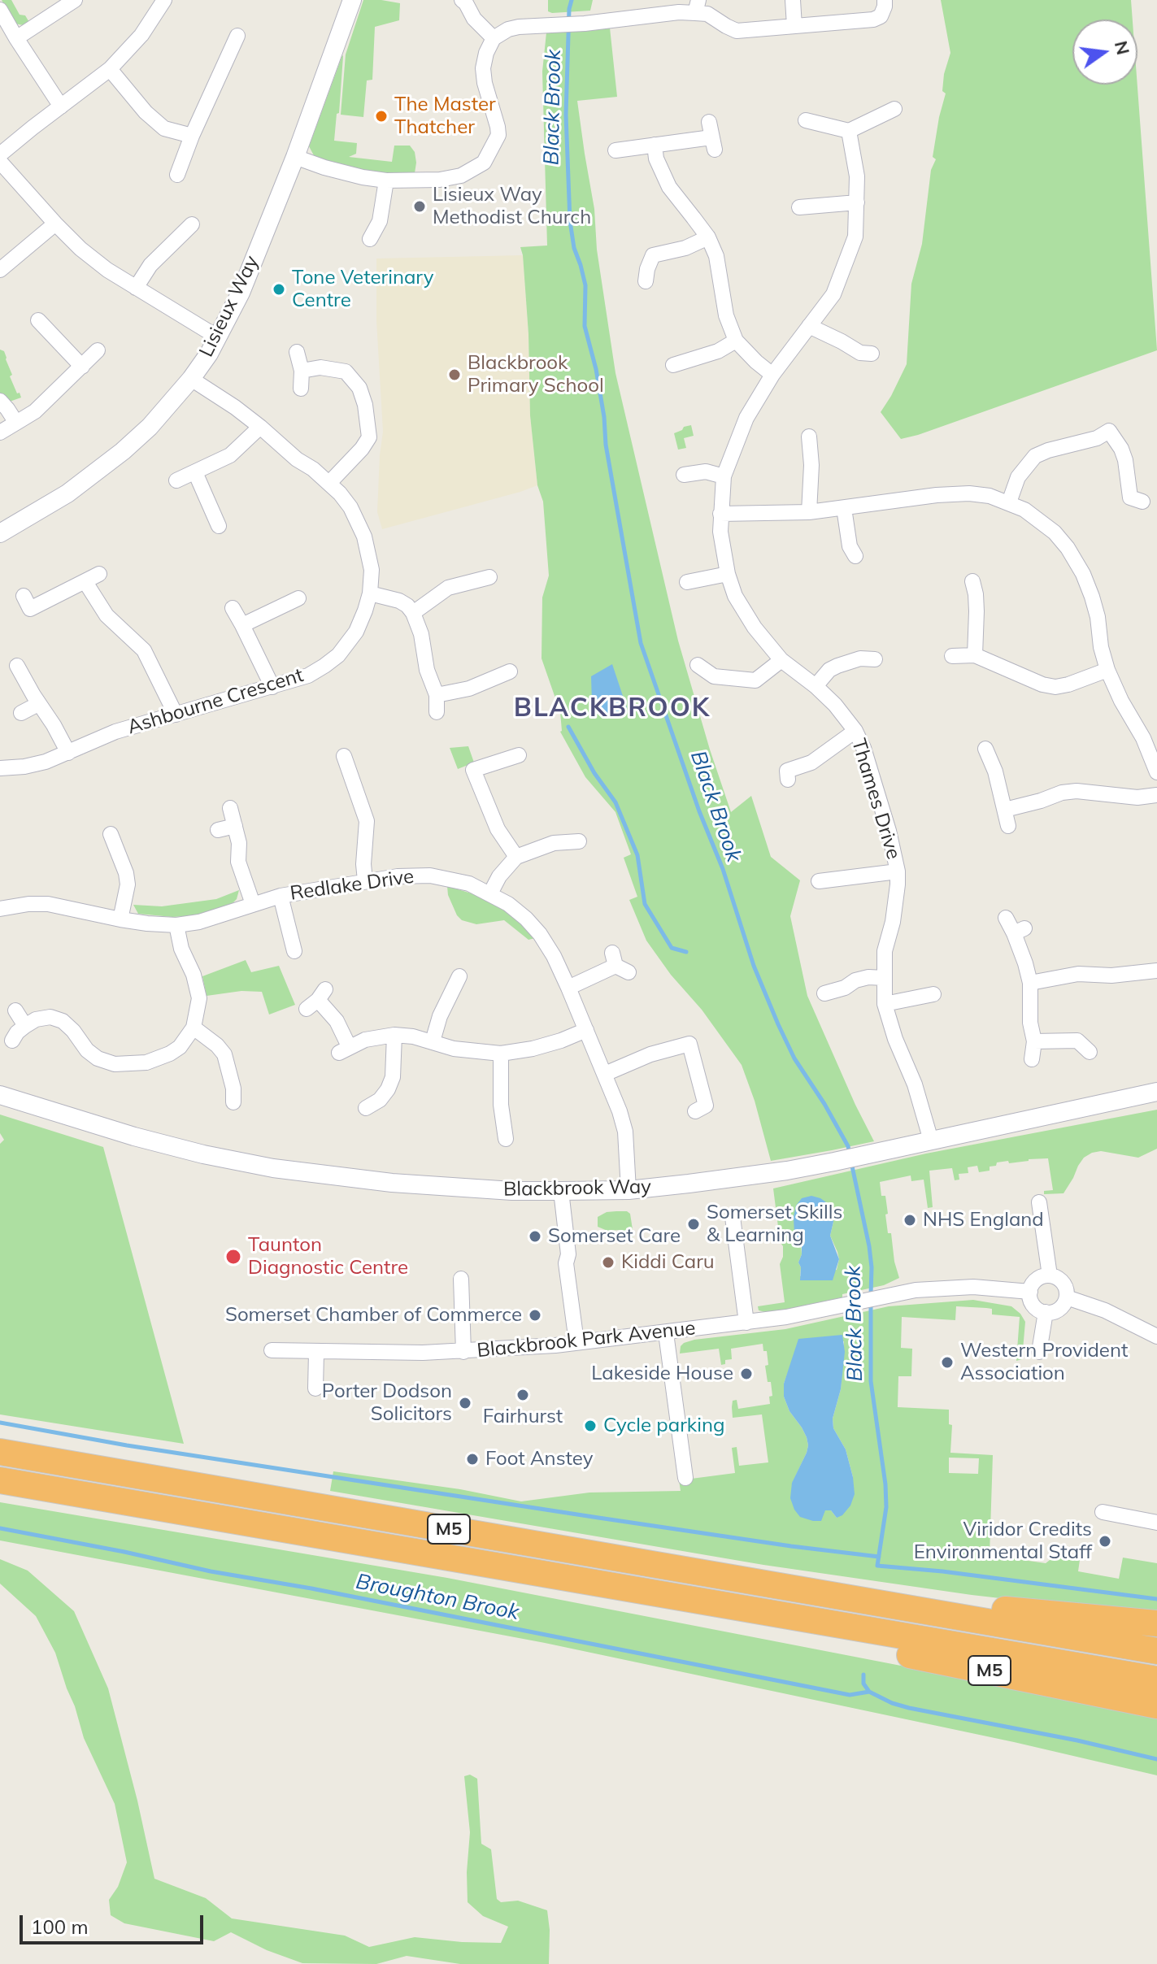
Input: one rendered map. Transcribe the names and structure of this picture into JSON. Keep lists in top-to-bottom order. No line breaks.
{"streets":{"highway":["M5"],"street":["Lisieux Way","Ashbourne Crescent","Thames Drive","Redlake Drive","Blackbrook Way","Blackbrook Park Avenue"]},"crossings":[["Lisieux Way","Ashbourne Crescent"],["Thames Drive","Blackbrook Way"],["Redlake Drive","Blackbrook Way"]],"districts":["BLACKBROOK"],"water":["Black Brook","Broughton Brook"],"places":["The Master Thatcher","Lisieux Way Methodist Church","Tone Veterinary Centre","Blackbrook Primary School","NHS England","Somerset Skills & Learning","Somerset Care","Taunton Diagnostic Centre","Kiddi Caru","Somerset Chamber of Commerce","Western Provident Association","Lakeside House","Fairhurst","Porter Dodson Solicitors","Cycle parking","Foot Anstey","Viridor Credits Environmental Staff"],"scale_bar":"100 m","north":"right"}
